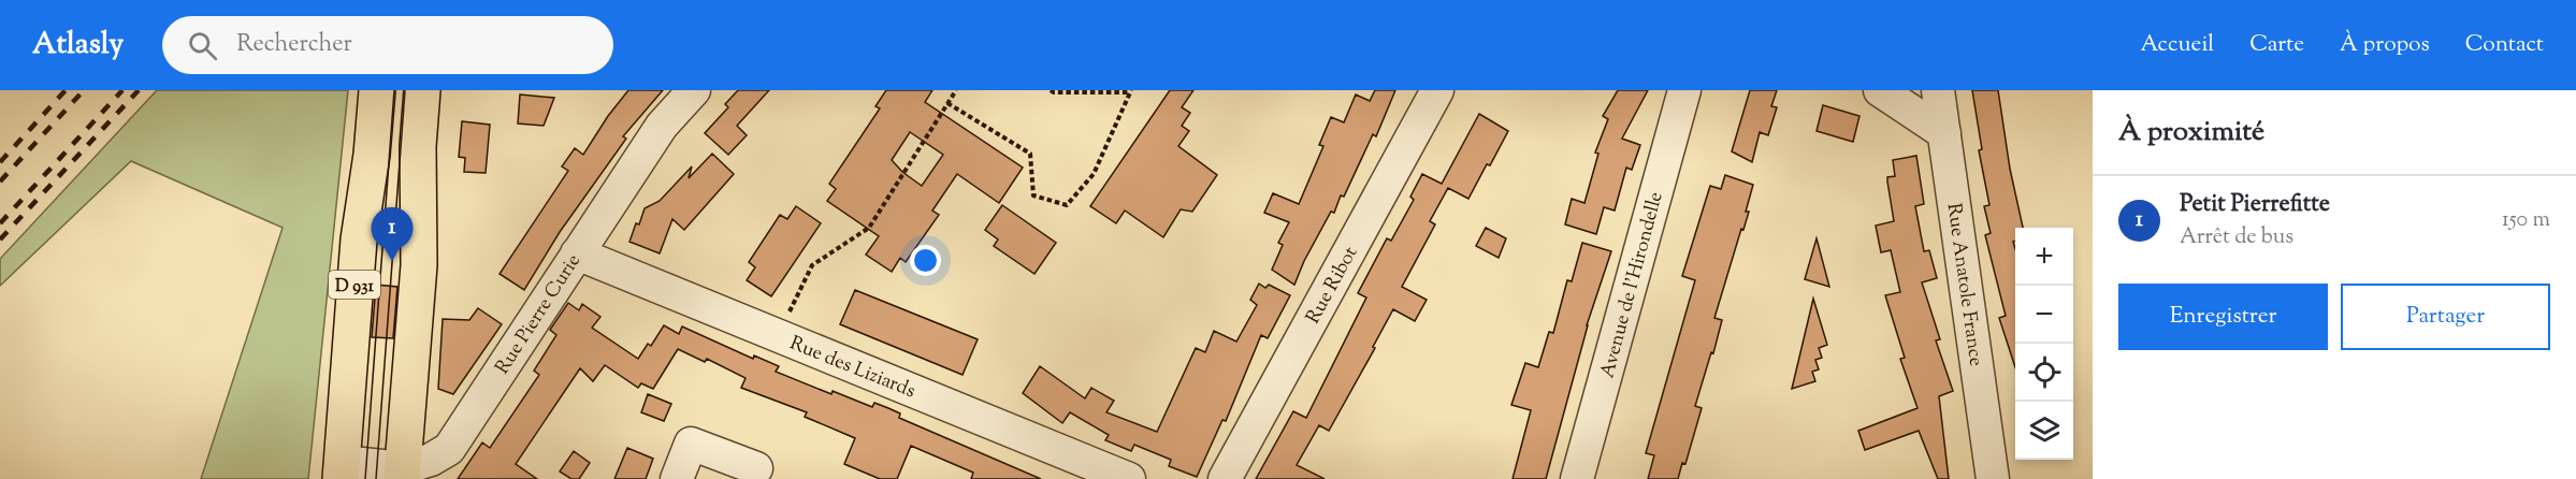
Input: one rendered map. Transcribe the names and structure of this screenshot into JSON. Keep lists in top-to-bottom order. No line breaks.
{"streets":{"main road":["D 931"],"street":["Rue Ribot","Avenue de l'Hirondelle","Rue Anatole France","Rue Pierre Curie","Rue des Liziards"]},"crossings":[["D 931","Rue Pierre Curie"],["Rue Pierre Curie","Rue des Liziards"]],"page":{"header":"Atlasly","search":"Rechercher","nav":["Accueil","Carte","À propos","Contact"],"heading":"À proximité","list":[{"mark":"1","name":"Petit Pierrefitte","note":"Arrêt de bus","value":"150 m"}],"pins":"1","map_buttons":["+","−"],"buttons":["Enregistrer","Partager"]}}
